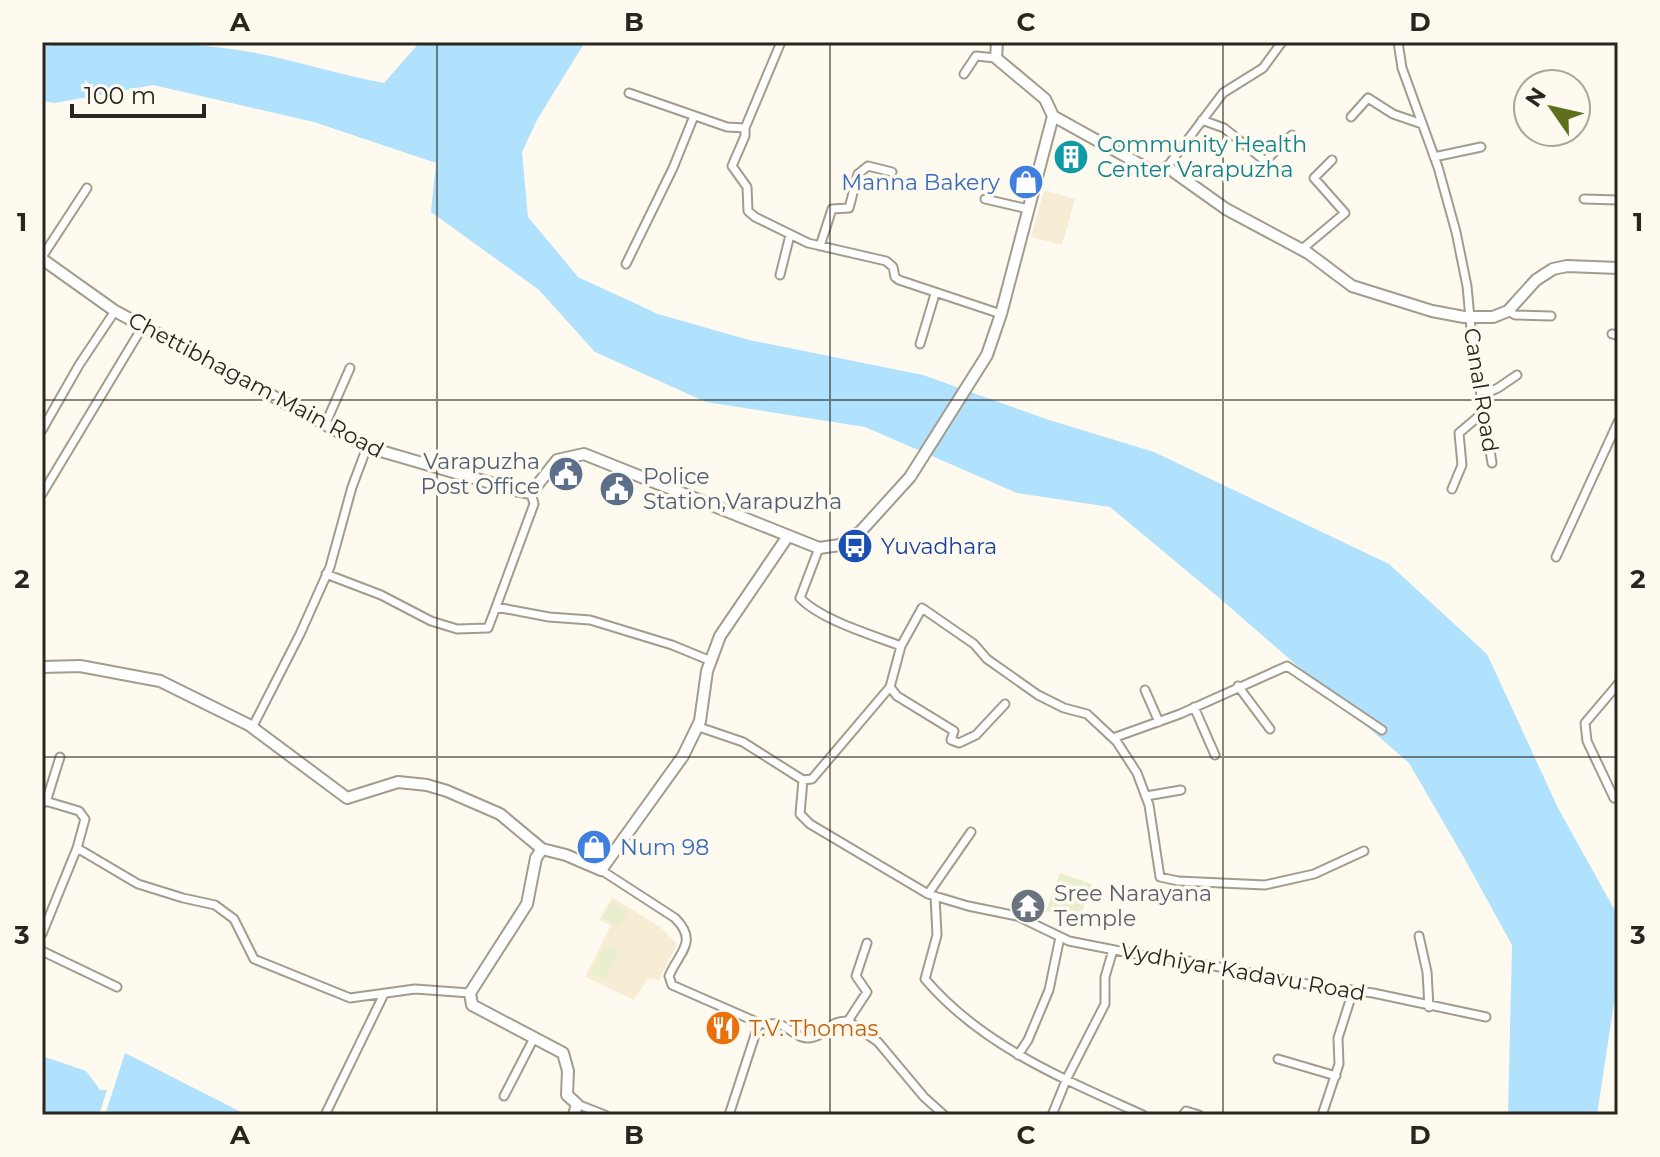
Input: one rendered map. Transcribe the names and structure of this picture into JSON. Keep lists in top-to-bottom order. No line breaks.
{"streets":{"street":["Chettibhagam Main Road","Canal Road","Vydhiyar Kadavu Road"]},"places":{"building":["Community Health Center Varapuzha"],"shop":["Manna Bakery","Num 98"],"public building":["Varapuzha Post Office","Police Station,Varapuzha"],"bus stop":["Yuvadhara"],"temple":["Sree Narayana Temple"],"restaurant":["T.V. Thomas"]},"scale_bar":"100 m","north":"top left","grid":{"columns":["A","B","C","D"],"rows":["1","2","3"]}}
